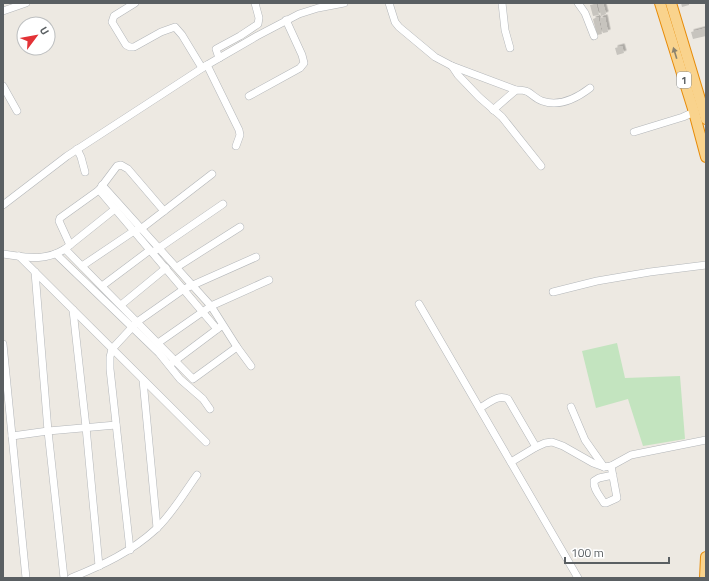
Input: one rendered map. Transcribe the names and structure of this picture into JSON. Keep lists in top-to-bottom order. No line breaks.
{"streets":{"highway":["1"]},"scale_bar":"100 m","north":"top right"}
